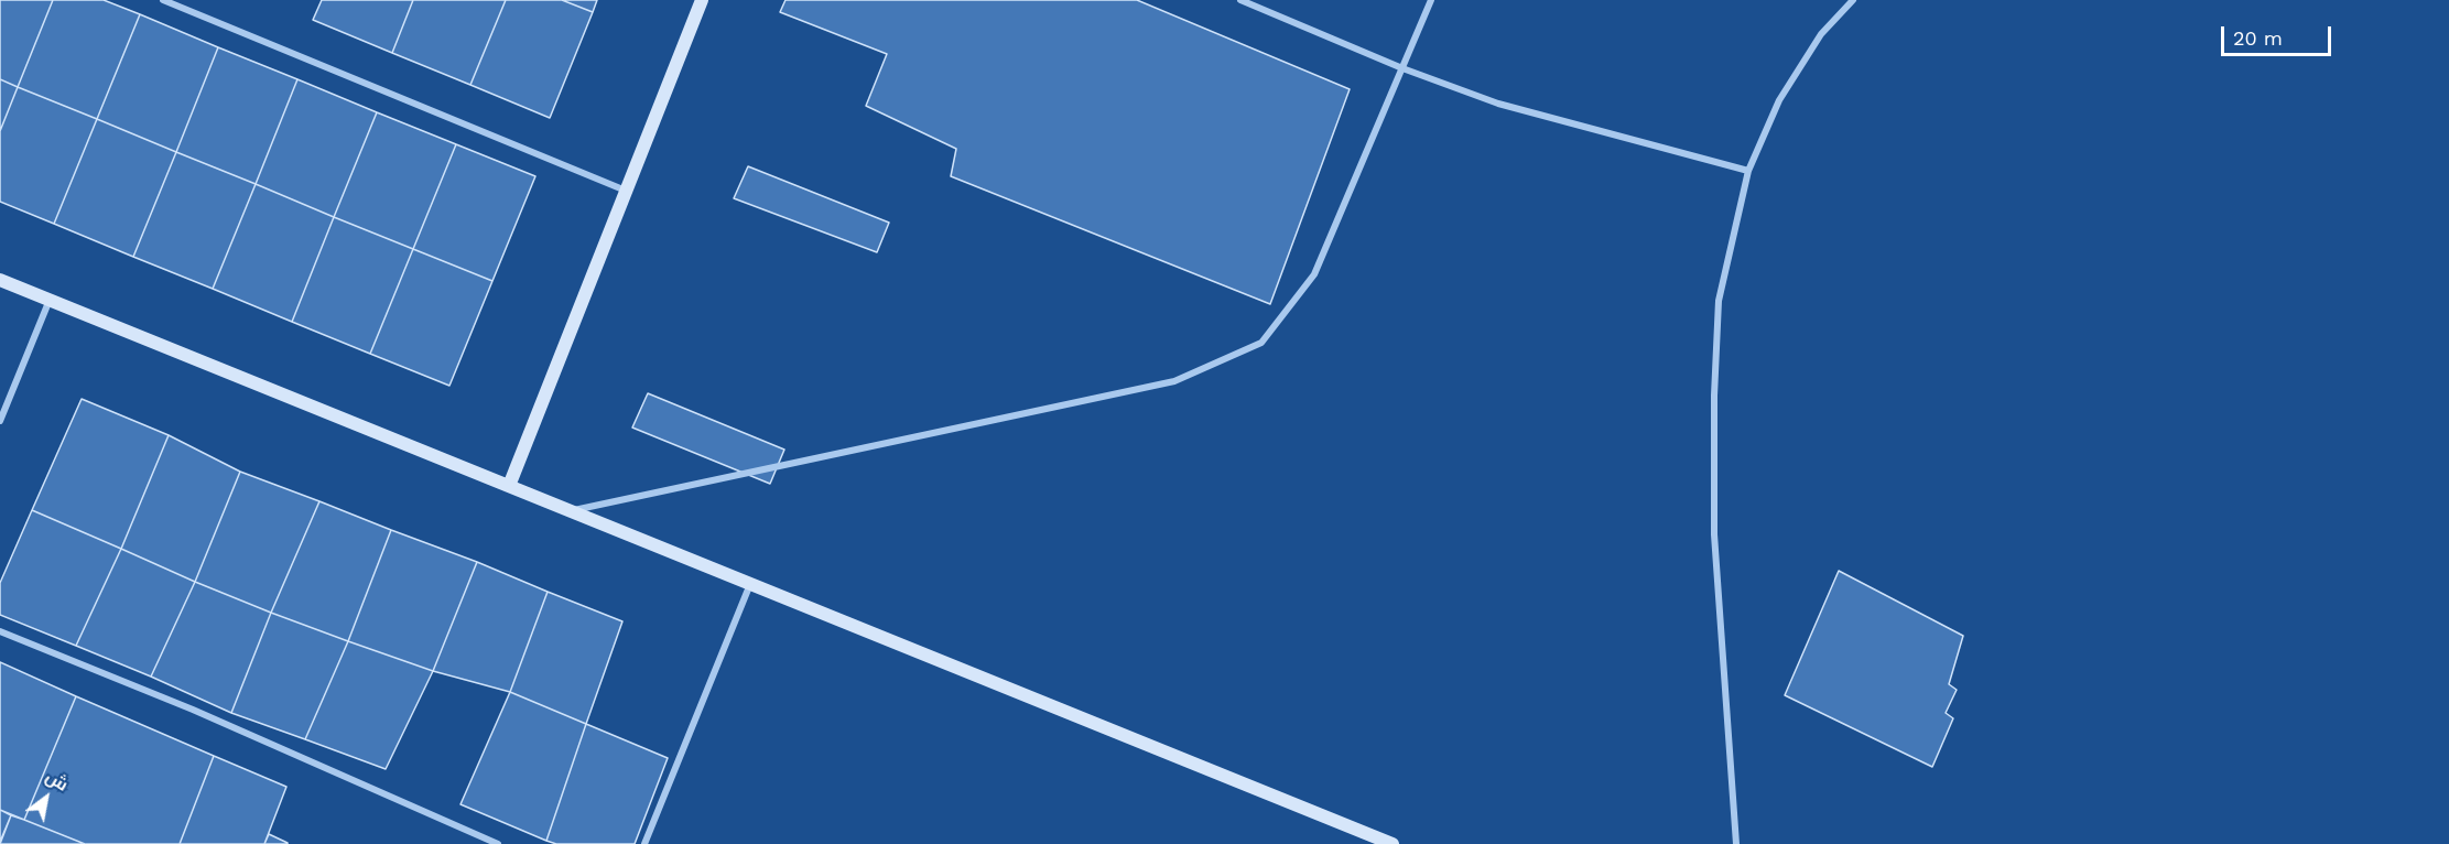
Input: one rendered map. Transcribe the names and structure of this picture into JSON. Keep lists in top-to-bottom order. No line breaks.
{"scale_bar":"20 m","north":"top right"}
